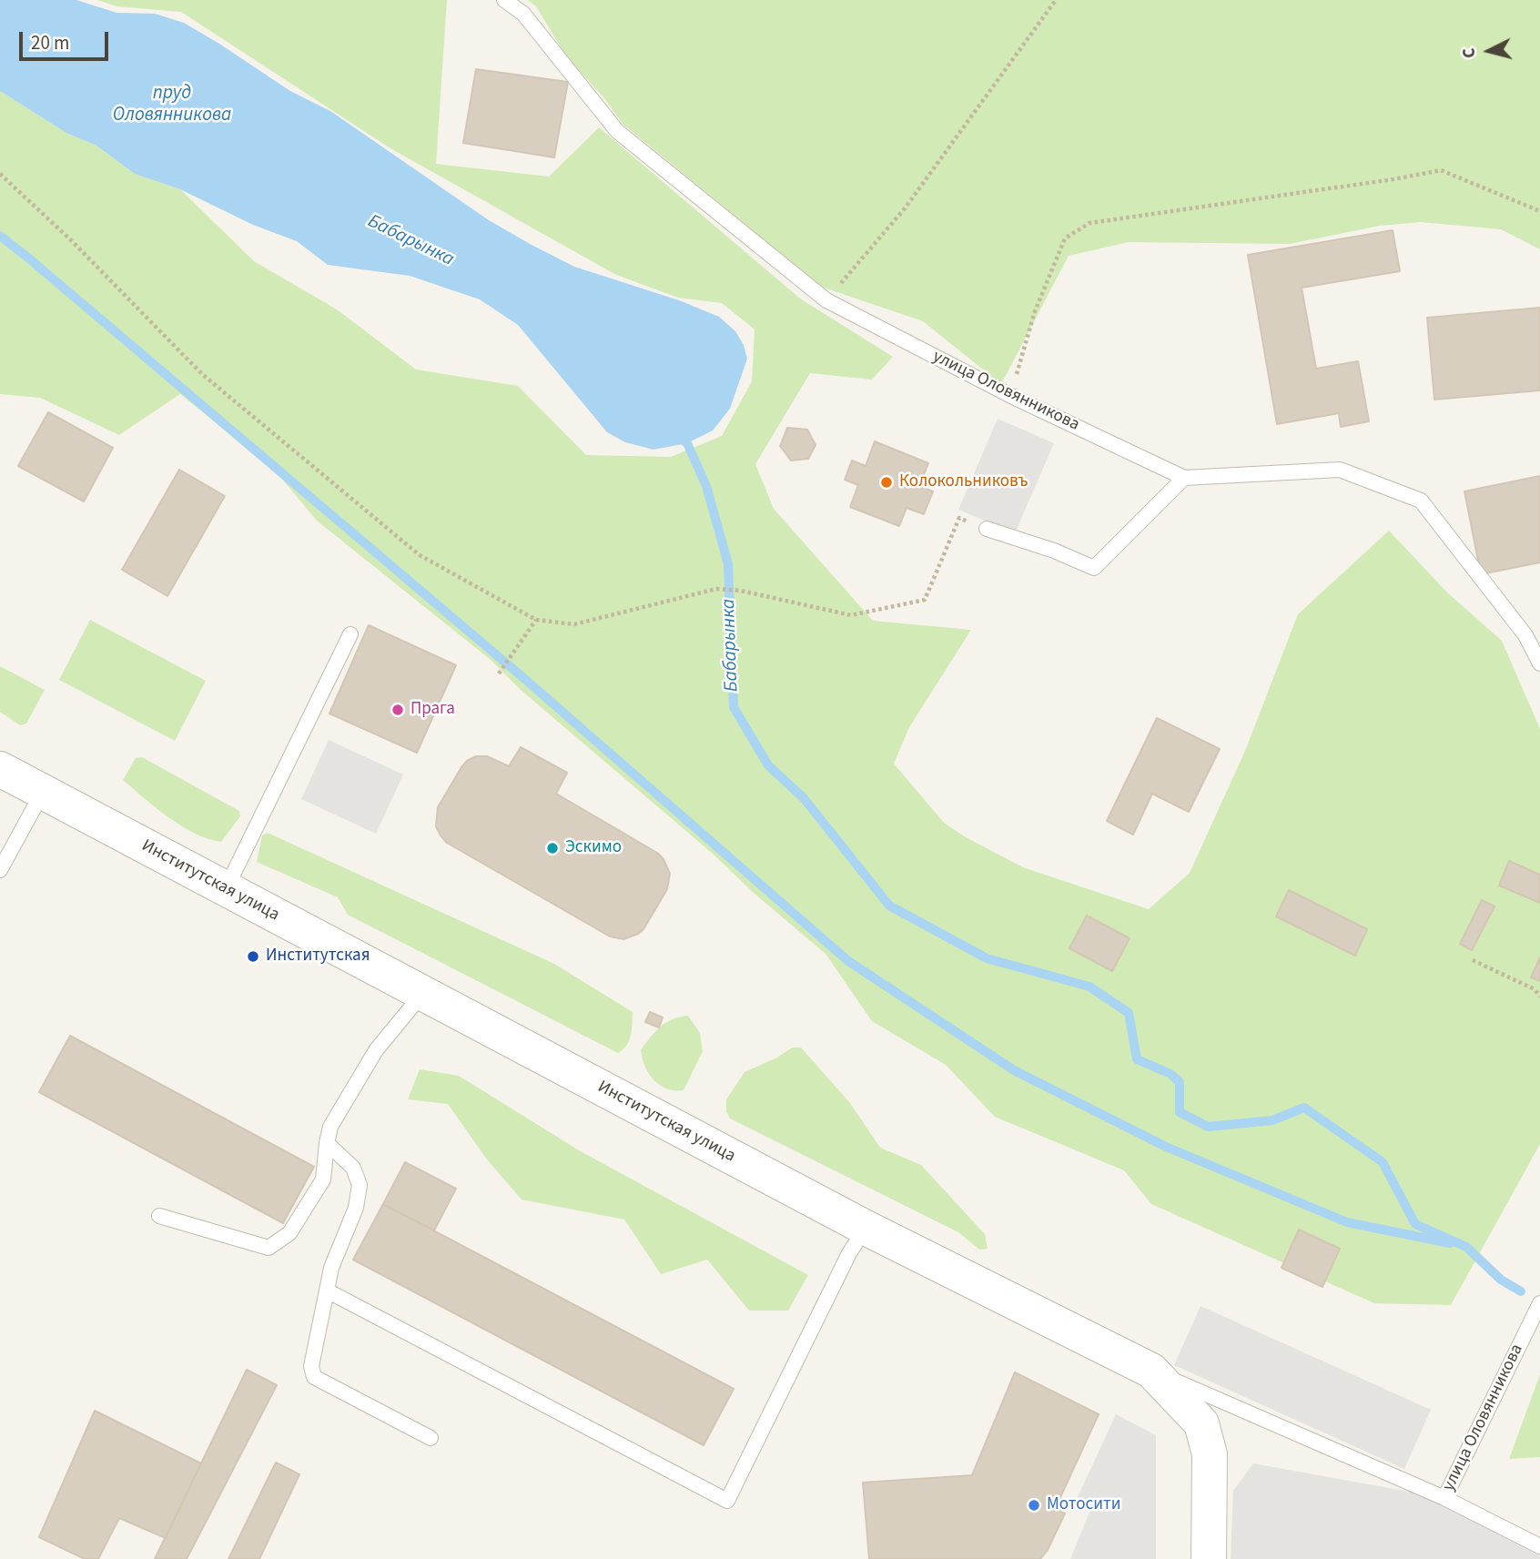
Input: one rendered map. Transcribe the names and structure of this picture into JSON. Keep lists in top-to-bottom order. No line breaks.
{"streets":{"street":["Институтская улица"],"lane":["улица Оловянникова"]},"water":["пруд Оловянникова","Бабарынка"],"places":["Колокольниковъ","Прага","Эскимо","Институтская","Мотосити"],"scale_bar":"20 m","north":"left"}
